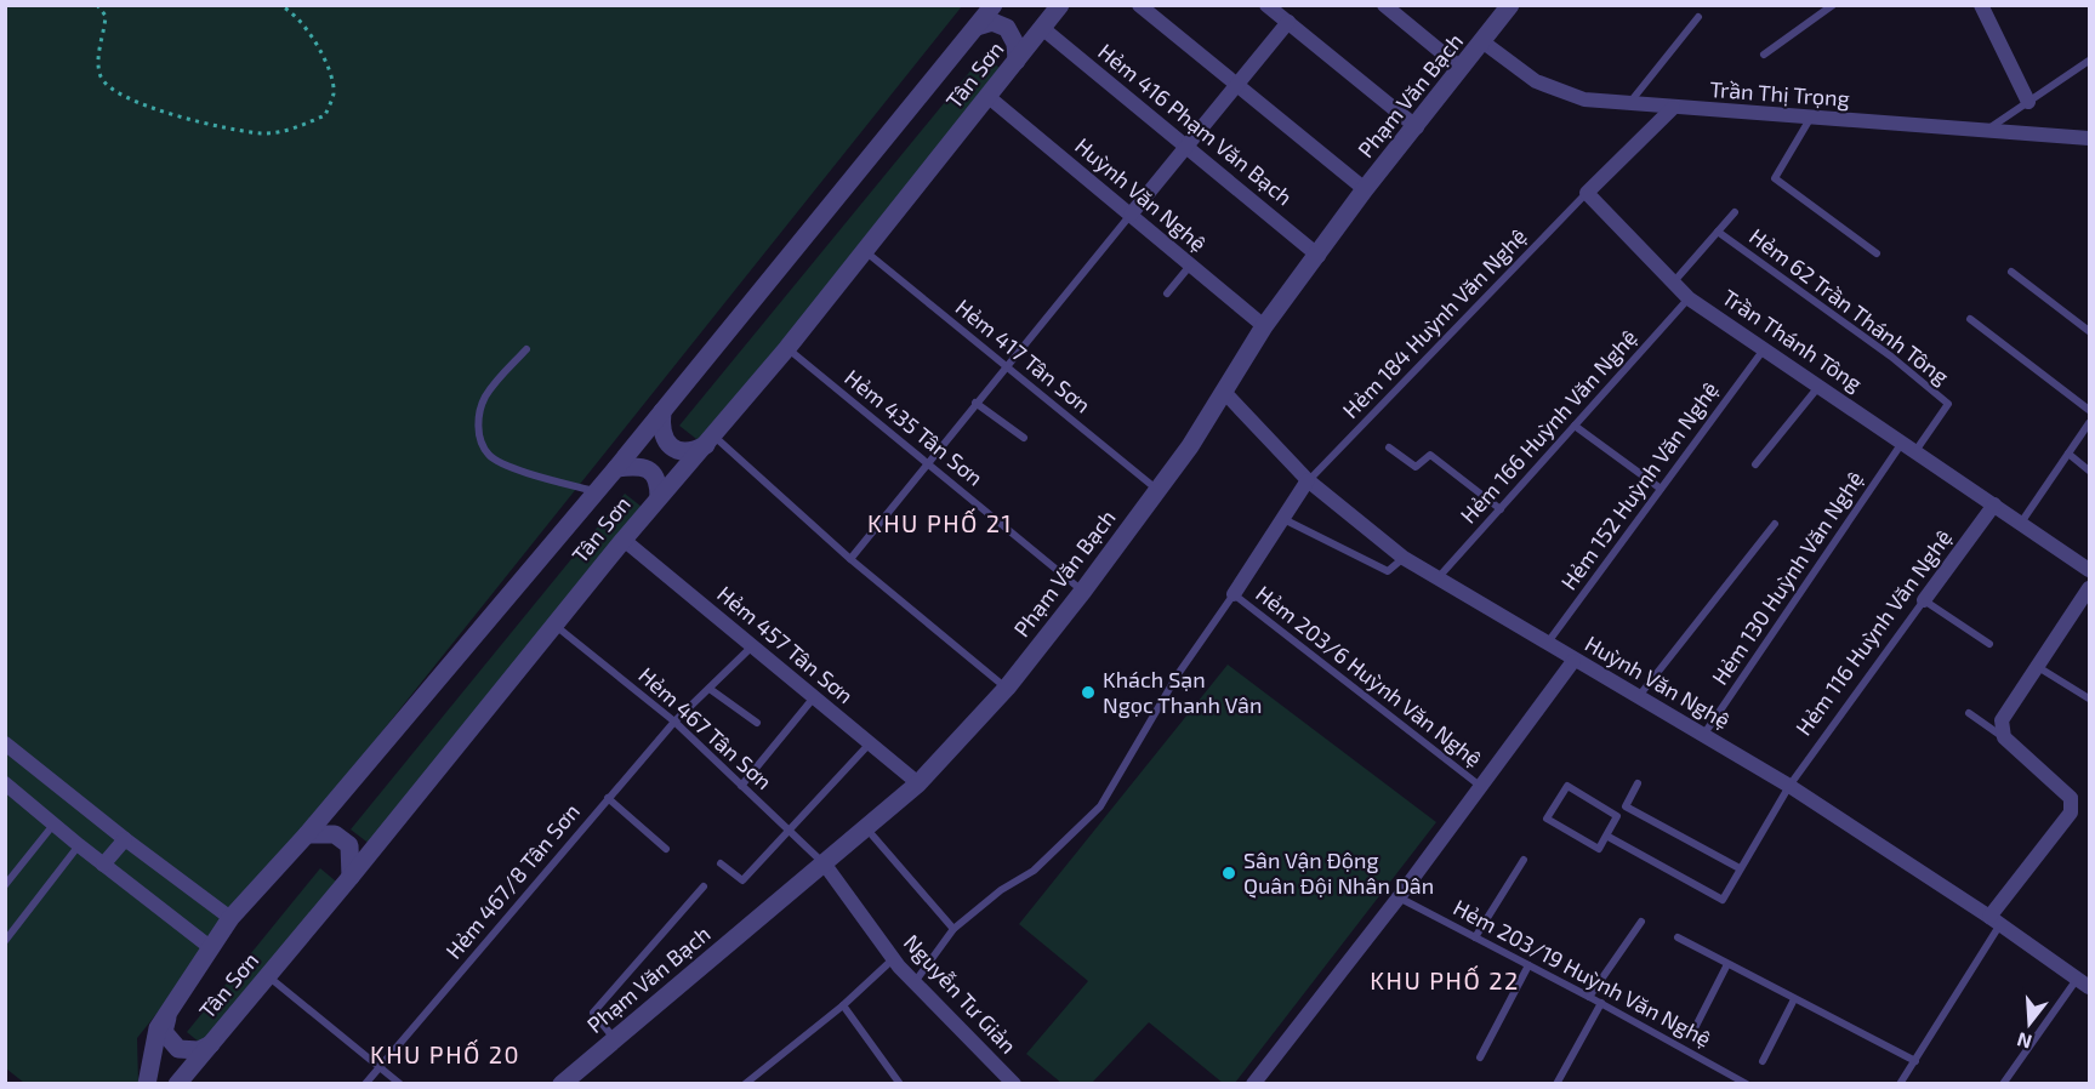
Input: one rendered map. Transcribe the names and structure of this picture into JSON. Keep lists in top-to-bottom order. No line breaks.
{"streets":{"street":["Tân Sơn","Trần Thị Trọng","Phạm Văn Bạch","Hẻm 416 Phạm Văn Bạch","Huỳnh Văn Nghệ","Trần Thánh Tông","Hẻm 116 Huỳnh Văn Nghệ","Hẻm 457 Tân Sơn","Nguyễn Tư Giản"],"lane":["Hẻm 62 Trần Thánh Tông","Hẻm 184 Huỳnh Văn Nghệ","Hẻm 417 Tân Sơn","Hẻm 166 Huỳnh Văn Nghệ","Hẻm 435 Tân Sơn","Hẻm 152 Huỳnh Văn Nghệ","Hẻm 130 Huỳnh Văn Nghệ","Hẻm 203/6 Huỳnh Văn Nghệ","Hẻm 467 Tân Sơn","Hẻm 467/8 Tân Sơn","Hẻm 203/19 Huỳnh Văn Nghệ"]},"crossings":[["Tân Sơn","Hẻm 416 Phạm Văn Bạch"],["Tân Sơn","Huỳnh Văn Nghệ"],["Tân Sơn","Hẻm 417 Tân Sơn"],["Tân Sơn","Hẻm 435 Tân Sơn"],["Tân Sơn","Hẻm 457 Tân Sơn"],["Tân Sơn","Hẻm 467 Tân Sơn"],["Trần Thị Trọng","Phạm Văn Bạch"],["Phạm Văn Bạch","Hẻm 416 Phạm Văn Bạch"],["Phạm Văn Bạch","Huỳnh Văn Nghệ"],["Phạm Văn Bạch","Hẻm 417 Tân Sơn"],["Phạm Văn Bạch","Hẻm 435 Tân Sơn"],["Phạm Văn Bạch","Hẻm 457 Tân Sơn"],["Phạm Văn Bạch","Hẻm 467 Tân Sơn"],["Phạm Văn Bạch","Nguyễn Tư Giản"],["Huỳnh Văn Nghệ","Hẻm 184 Huỳnh Văn Nghệ"],["Huỳnh Văn Nghệ","Hẻm 166 Huỳnh Văn Nghệ"],["Huỳnh Văn Nghệ","Hẻm 152 Huỳnh Văn Nghệ"],["Huỳnh Văn Nghệ","Hẻm 130 Huỳnh Văn Nghệ"],["Huỳnh Văn Nghệ","Hẻm 116 Huỳnh Văn Nghệ"],["Hẻm 62 Trần Thánh Tông","Trần Thánh Tông"],["Hẻm 62 Trần Thánh Tông","Hẻm 130 Huỳnh Văn Nghệ"],["Hẻm 184 Huỳnh Văn Nghệ","Trần Thánh Tông"],["Trần Thánh Tông","Hẻm 166 Huỳnh Văn Nghệ"],["Trần Thánh Tông","Hẻm 152 Huỳnh Văn Nghệ"],["Trần Thánh Tông","Hẻm 130 Huỳnh Văn Nghệ"],["Trần Thánh Tông","Hẻm 116 Huỳnh Văn Nghệ"],["Hẻm 457 Tân Sơn","Hẻm 467/8 Tân Sơn"],["Hẻm 467 Tân Sơn","Hẻm 467/8 Tân Sơn"],["Hẻm 467 Tân Sơn","Nguyễn Tư Giản"]],"districts":["KHU PHỐ 21","KHU PHỐ 22","KHU PHỐ 20"],"places":["Khách Sạn Ngọc Thanh Vân","Sân Vận Động Quân Đội Nhân Dân"],"north":"bottom"}
